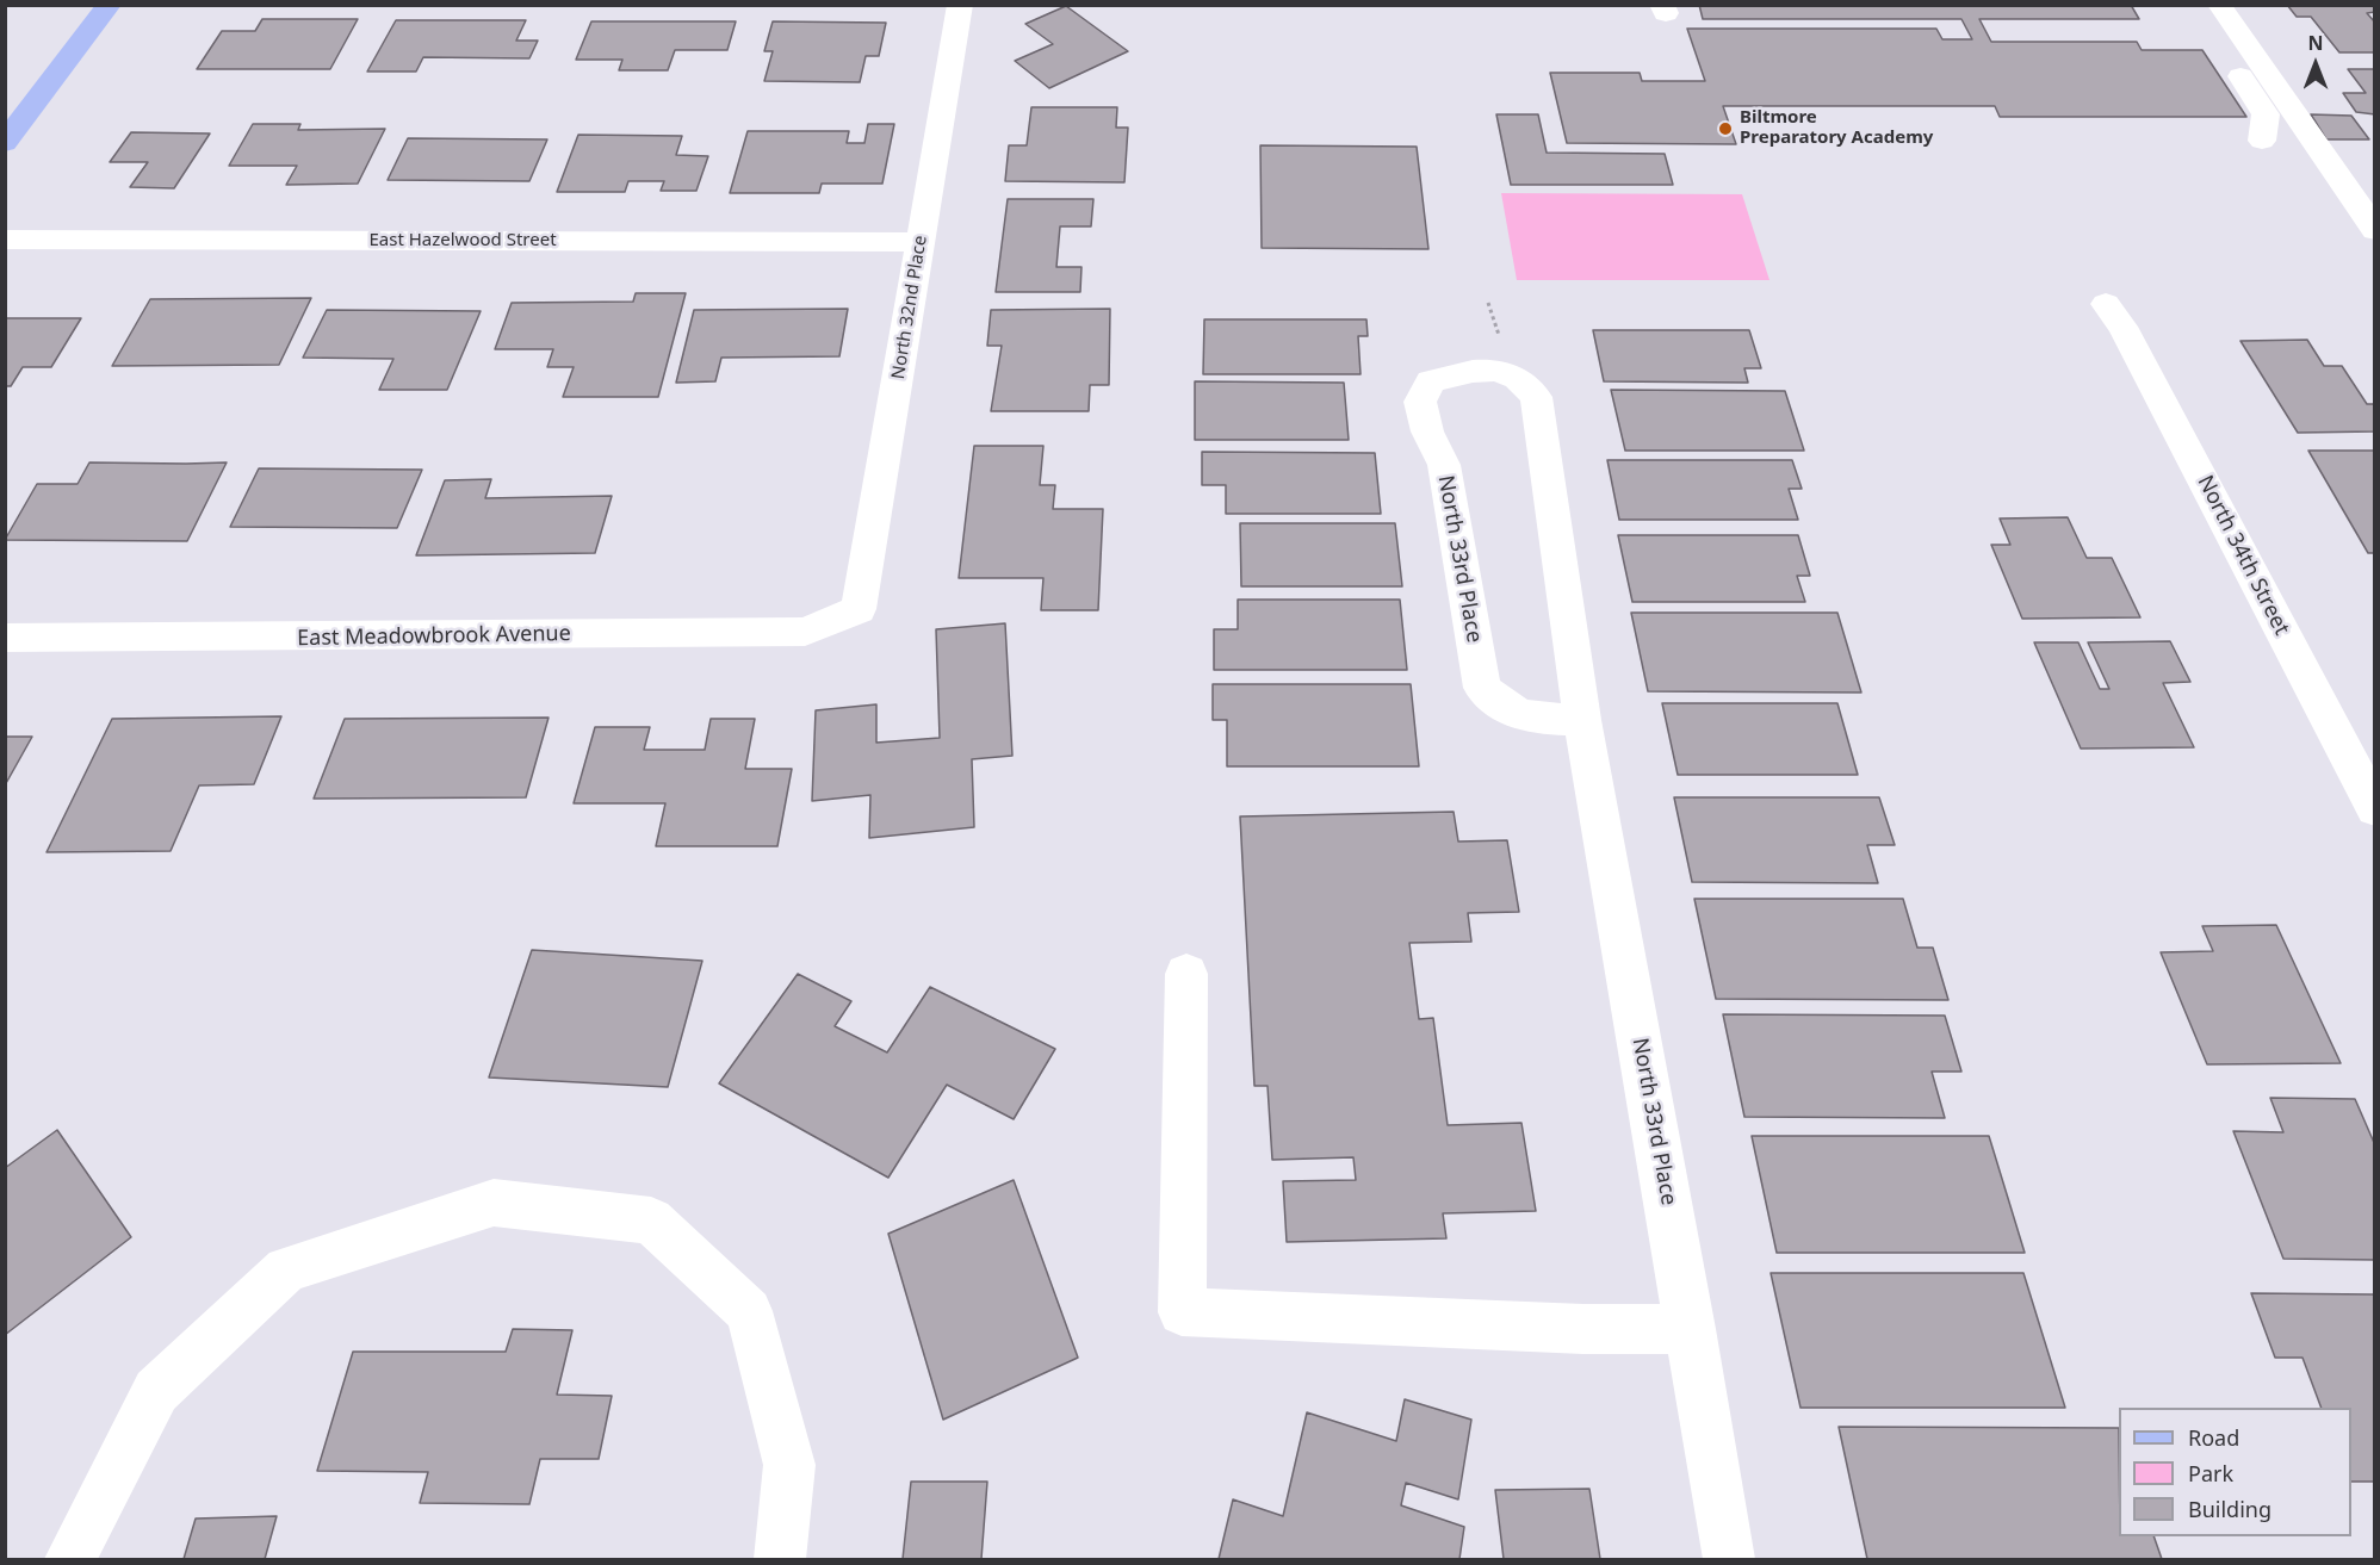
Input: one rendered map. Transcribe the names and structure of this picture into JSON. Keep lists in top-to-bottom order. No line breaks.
{"streets":{"street":["East Hazelwood Street","North 32nd Place","North 34th Street","North 33rd Place","East Meadowbrook Avenue"]},"crossings":[["East Hazelwood Street","North 32nd Place"],["North 32nd Place","East Meadowbrook Avenue"]],"places":["Biltmore Preparatory Academy"],"legend":["Road","Park","Building"],"north":"top"}
